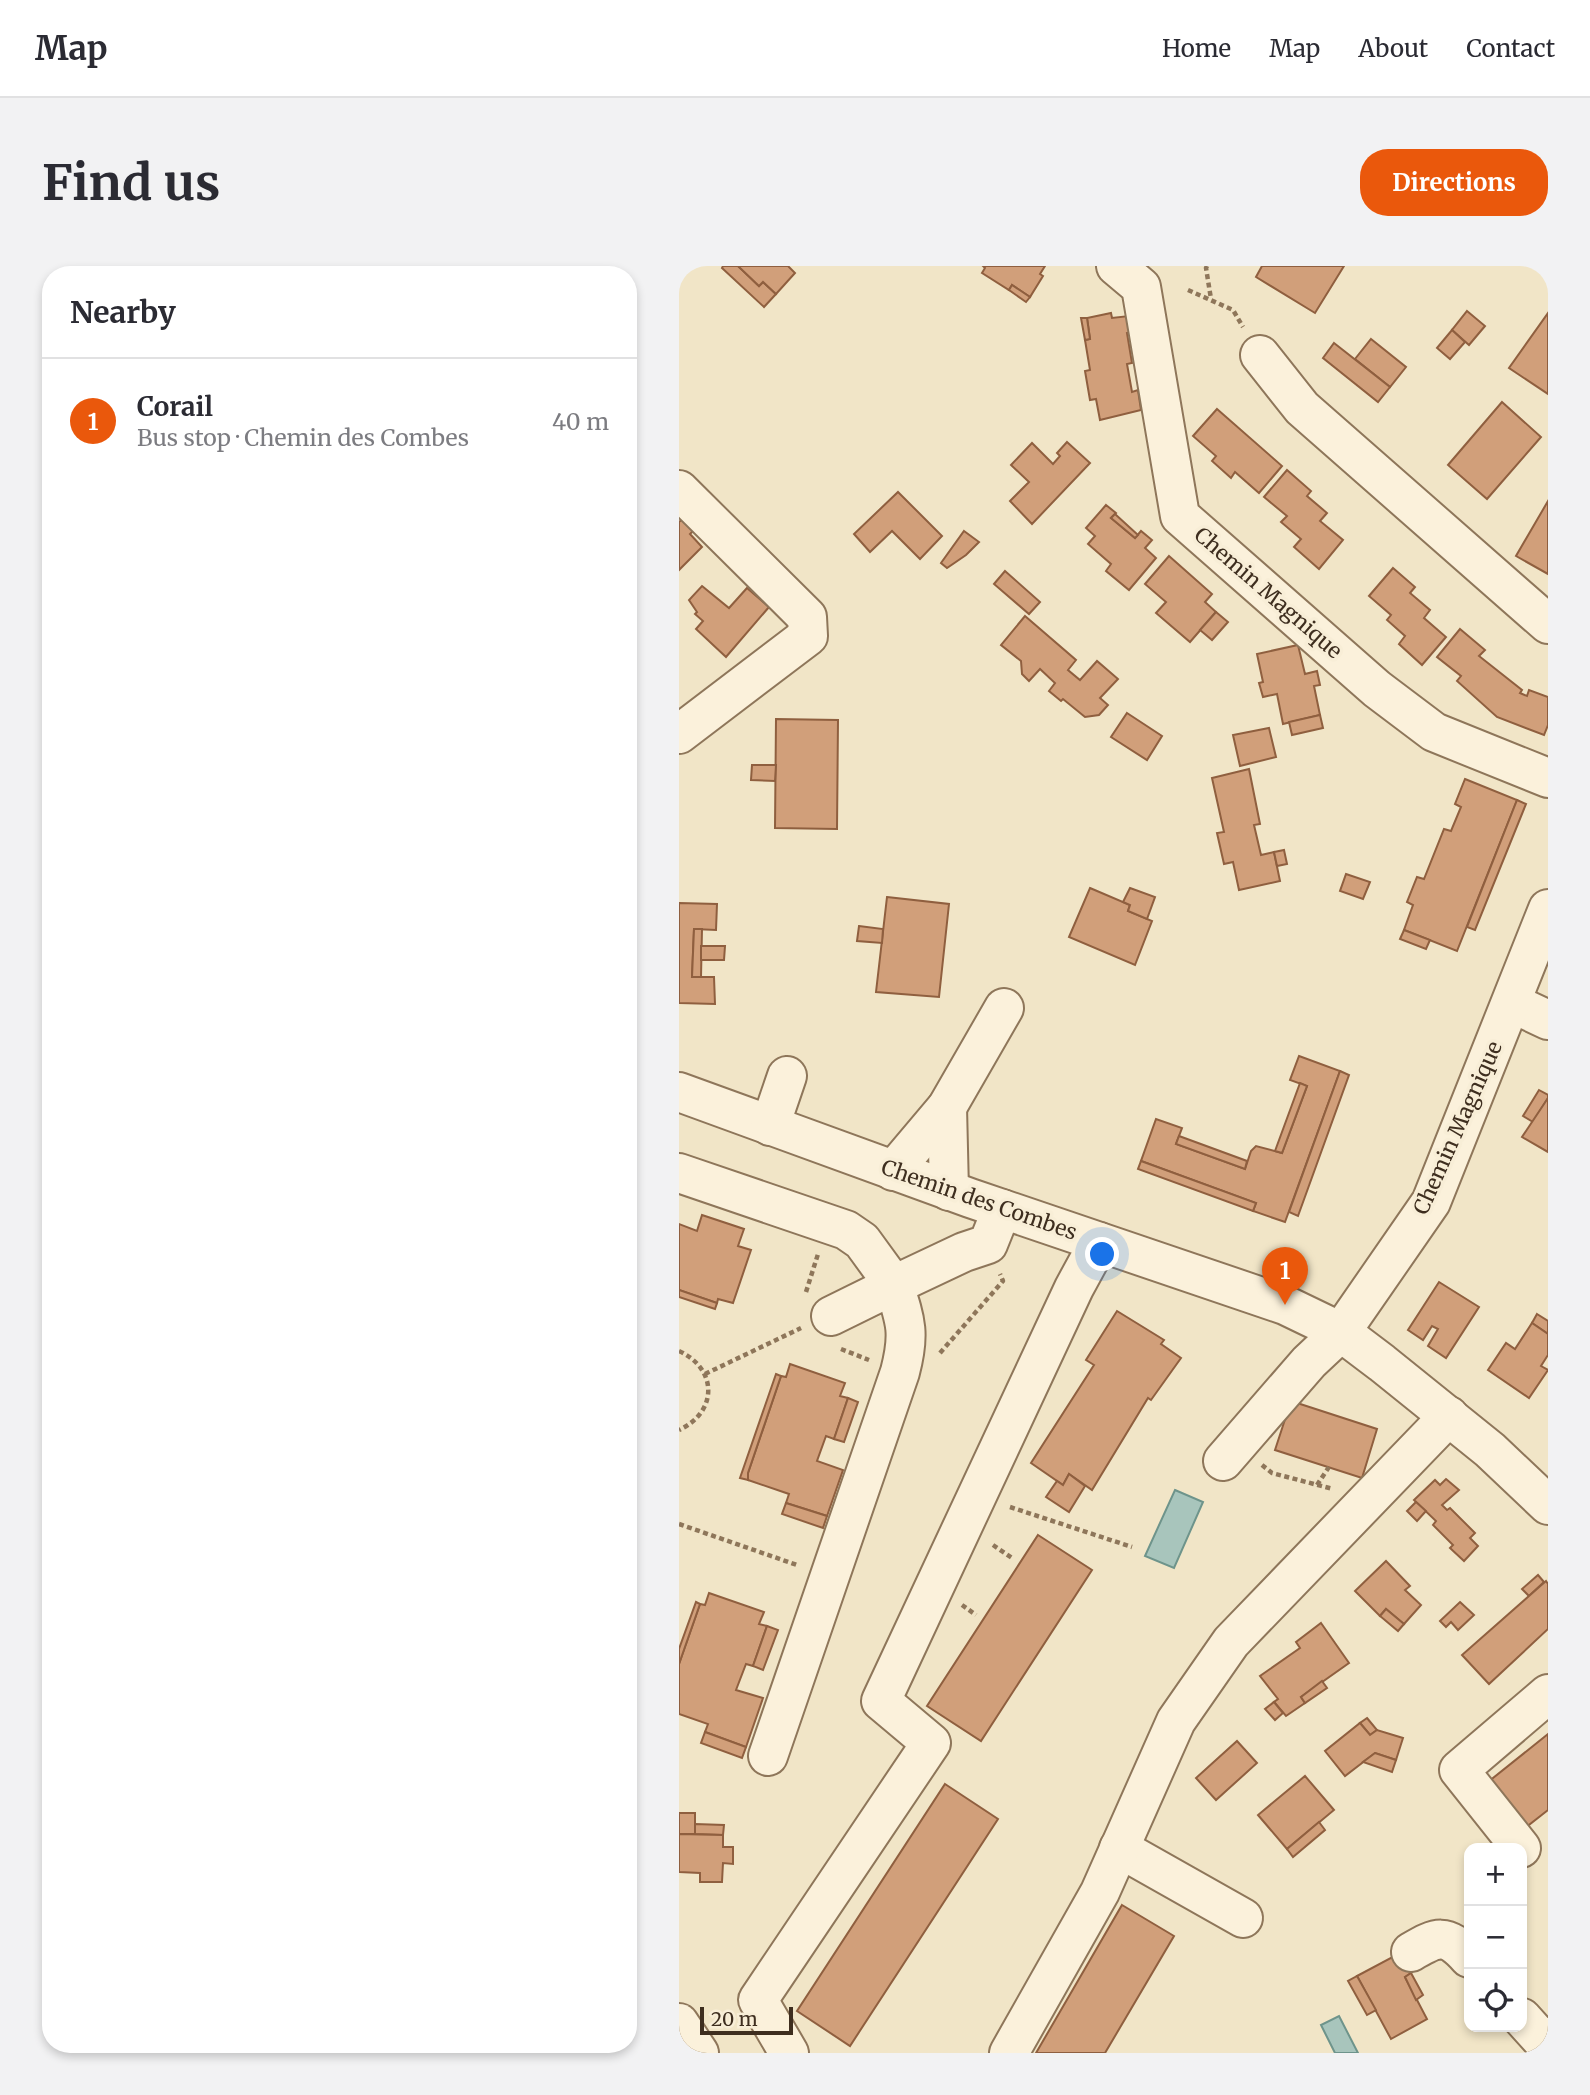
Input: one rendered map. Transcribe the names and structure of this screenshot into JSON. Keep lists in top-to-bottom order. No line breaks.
{"streets":{"street":["Chemin Magnique","Chemin des Combes"]},"crossings":[["Chemin Magnique","Chemin des Combes"]],"scale_bar":"20 m","page":{"header":"Map","nav":["Home","Map","About","Contact"],"buttons":"Directions","title":"Find us","heading":"Nearby","list":[{"mark":"1","name":"Corail","note":"Bus stop · Chemin des Combes","value":"40 m"}],"pins":"1","map_buttons":["+","−"],"scale":"20 m"}}
